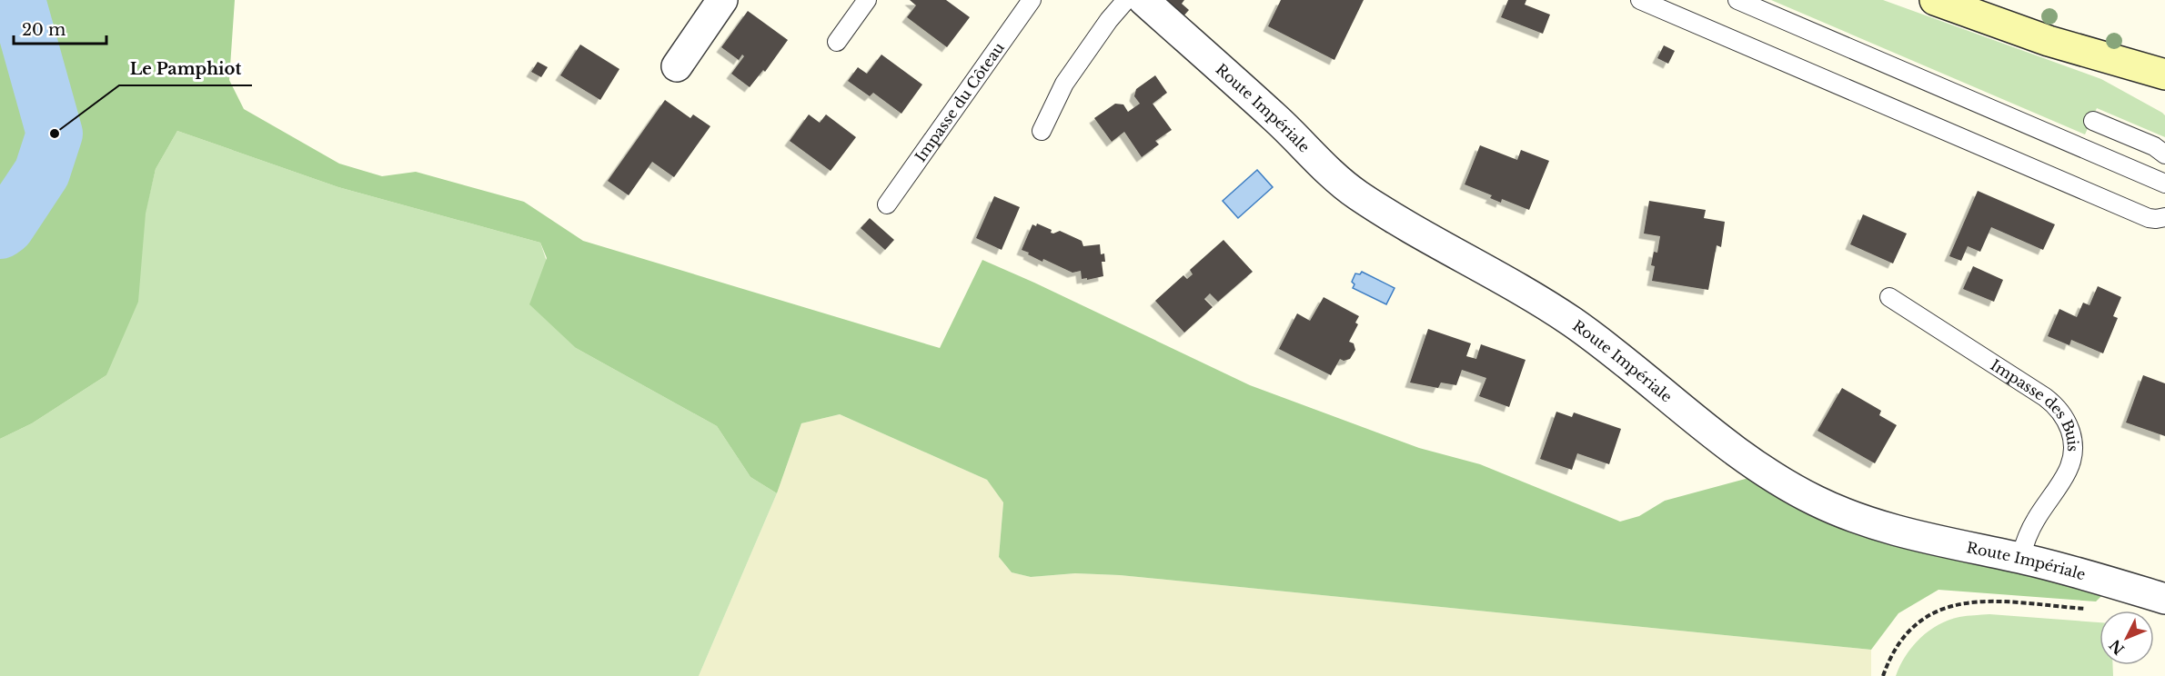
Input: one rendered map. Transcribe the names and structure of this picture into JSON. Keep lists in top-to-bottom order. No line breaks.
{"streets":{"street":["Route Impériale"],"lane":["Impasse du Côteau","Impasse des Buis"]},"crossings":[["Route Impériale","Impasse des Buis"]],"places":["Le Pamphiot"],"scale_bar":"20 m","north":"bottom left"}
